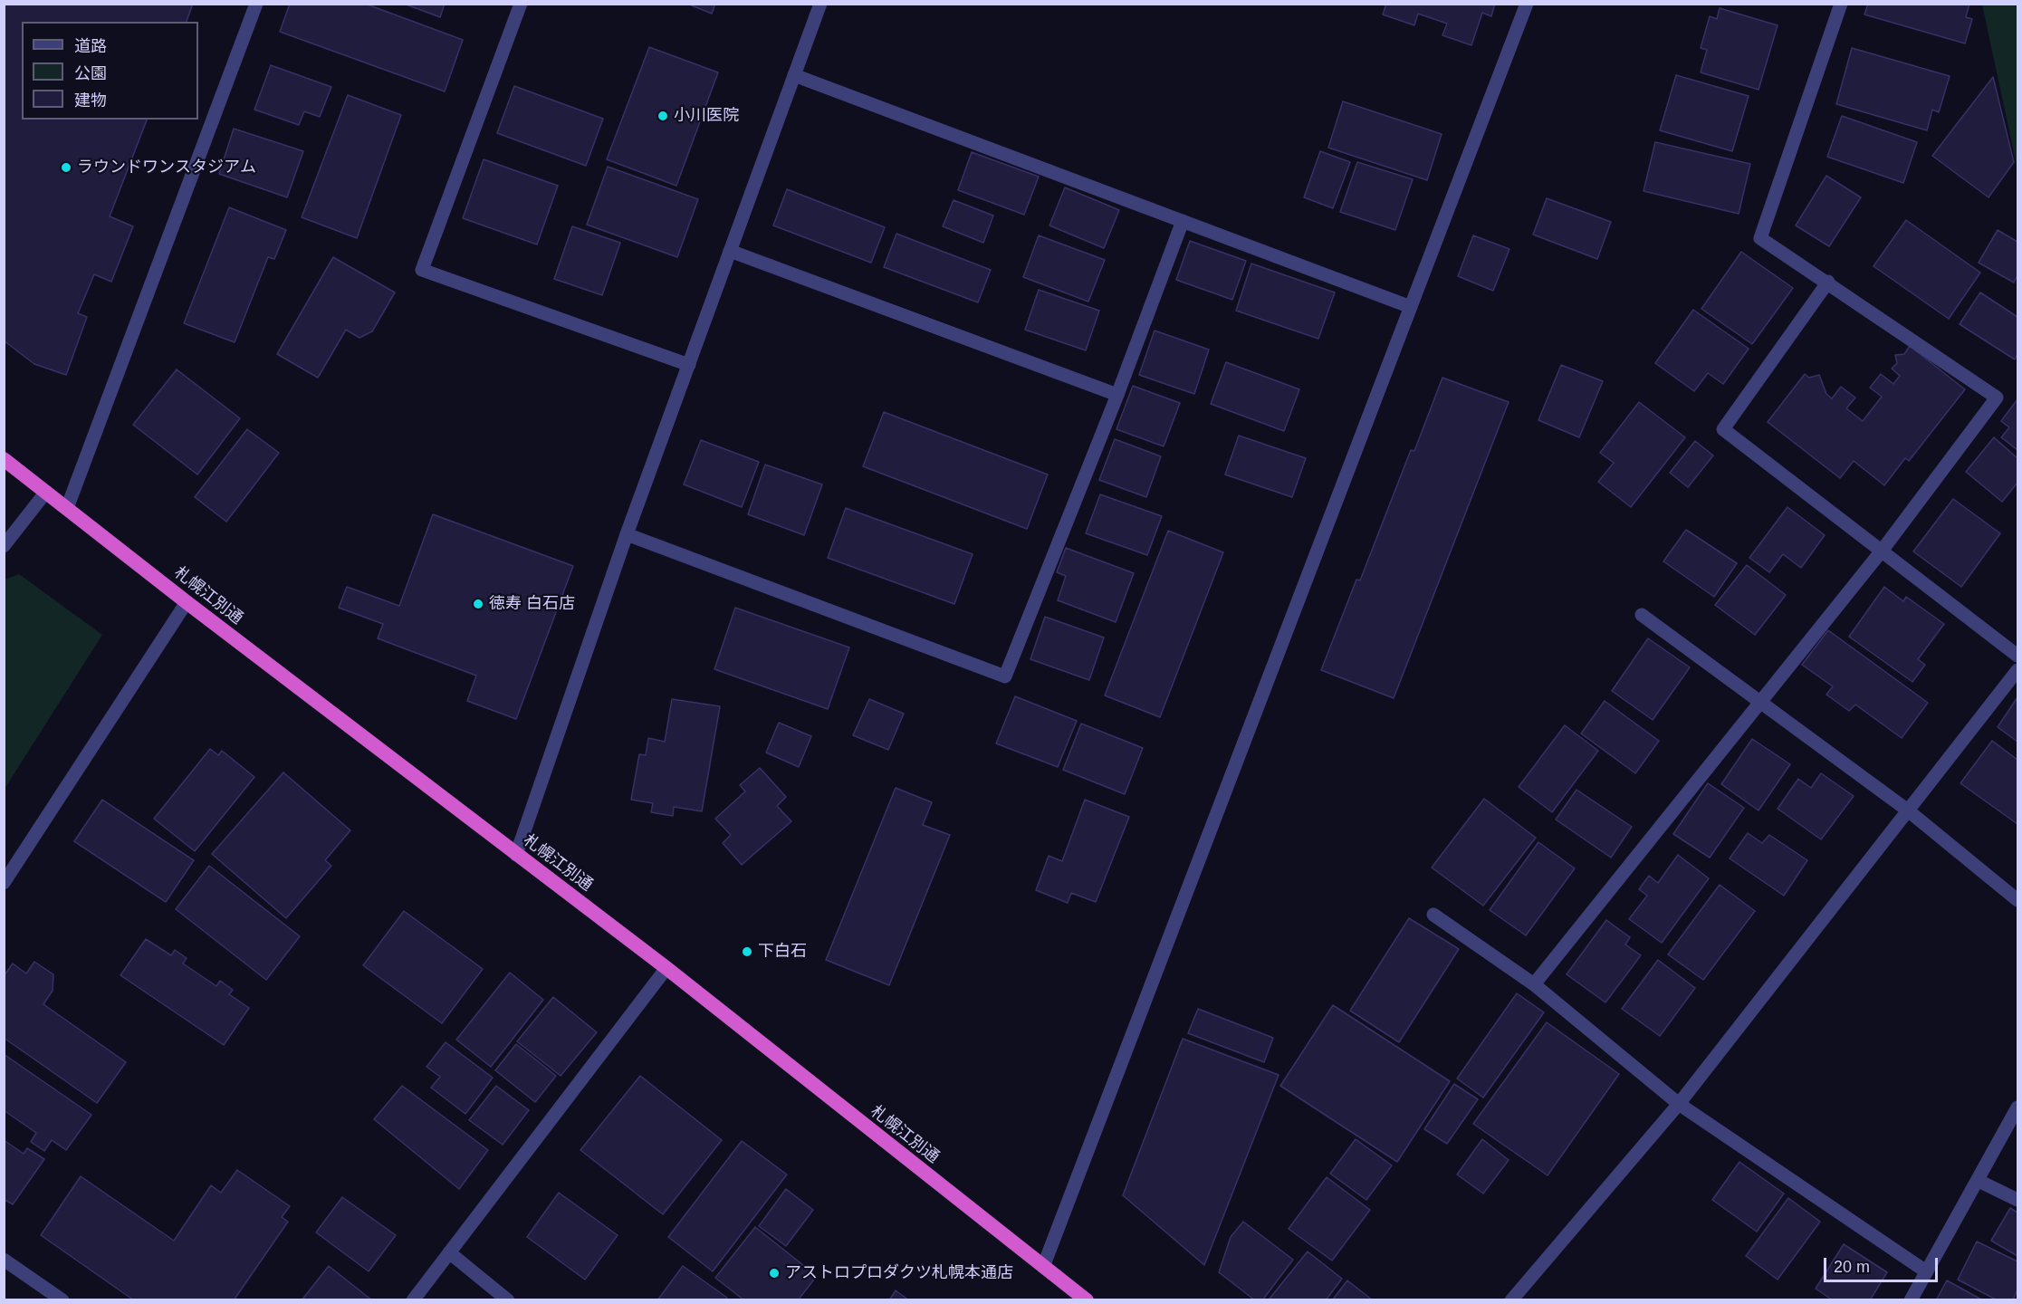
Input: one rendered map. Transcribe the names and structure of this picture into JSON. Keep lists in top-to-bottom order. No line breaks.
{"streets":{"highway":["札幌江別通"]},"places":["小川医院","ラウンドワンスタジアム","徳寿 白石店","下白石","アストロプロダクツ札幌本通店"],"legend":["道路","公園","建物"],"scale_bar":"20 m"}
